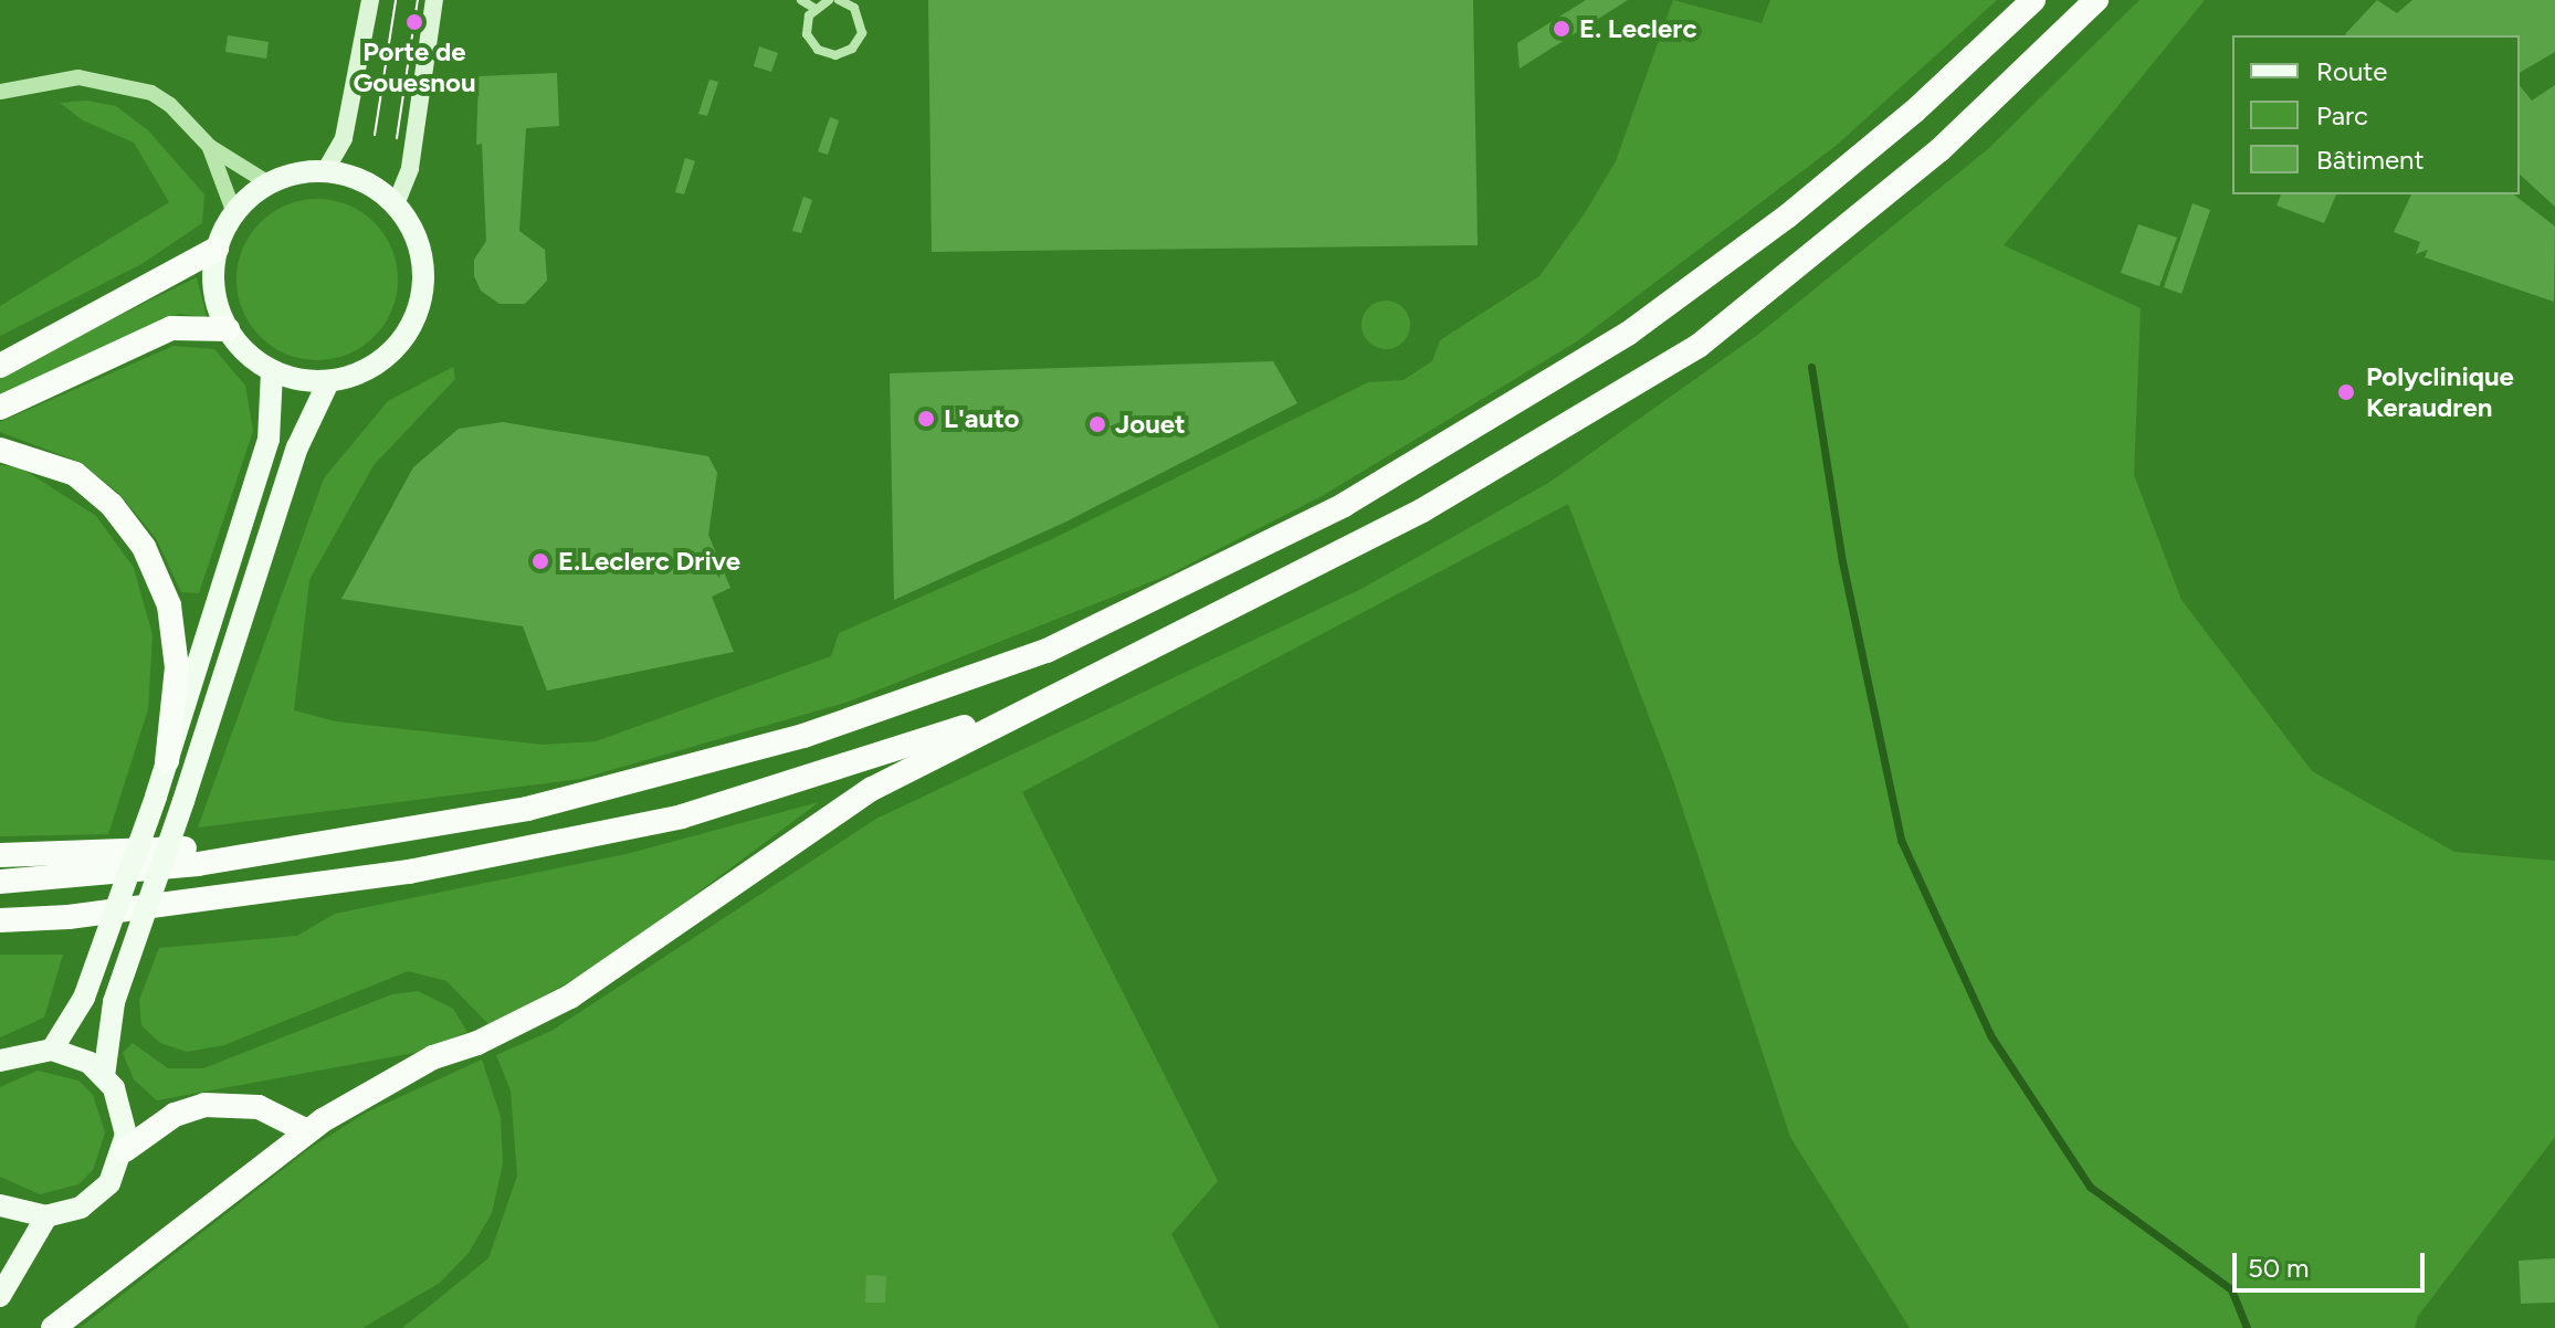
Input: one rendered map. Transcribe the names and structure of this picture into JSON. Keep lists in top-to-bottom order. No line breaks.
{"places":["Porte de Gouesnou","E. Leclerc","Polyclinique Keraudren","L'auto","Jouet","E.Leclerc Drive"],"legend":["Route","Parc","Bâtiment"],"scale_bar":"50 m"}
